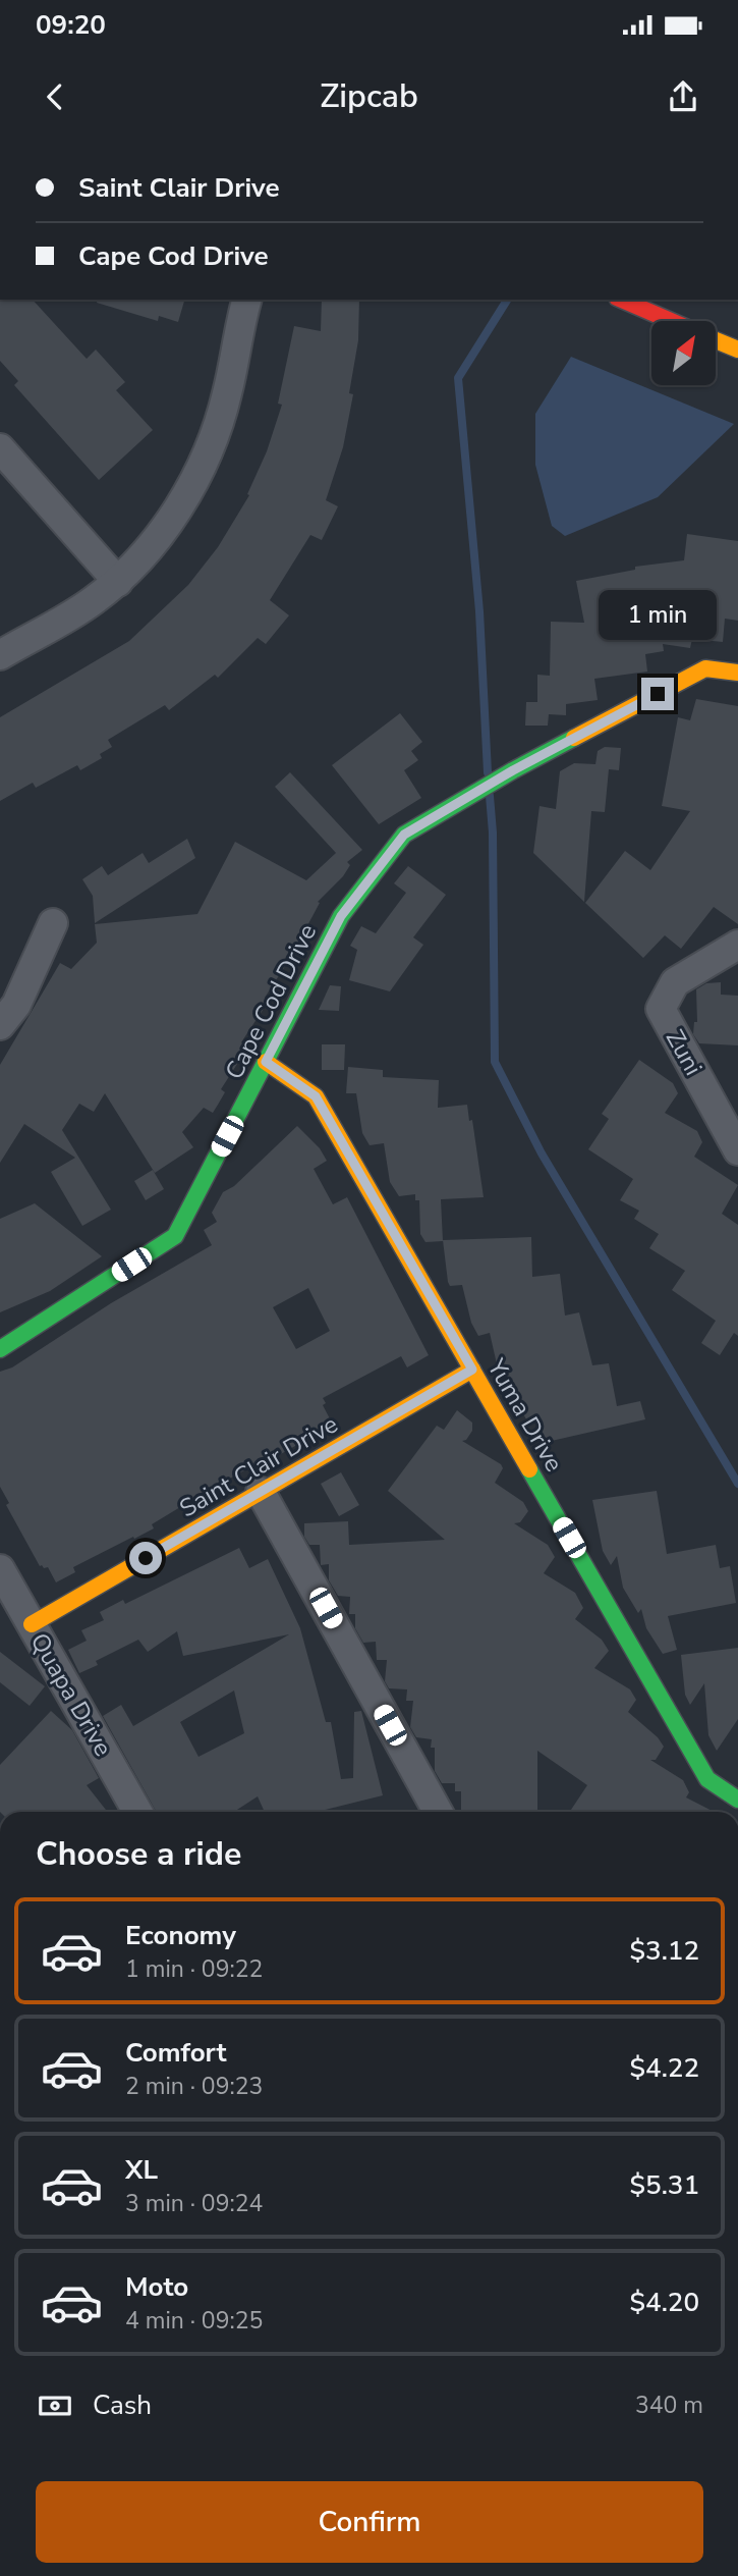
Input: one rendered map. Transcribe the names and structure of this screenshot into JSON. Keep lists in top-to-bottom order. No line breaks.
{"streets":{"street":["Cape Cod Drive","Zuni","Yuma Drive","Saint Clair Drive","Quapa Drive"]},"crossings":[["Cape Cod Drive","Yuma Drive"],["Yuma Drive","Saint Clair Drive"],["Saint Clair Drive","Quapa Drive"]],"north":"top right","page":{"status":"09:20","header":"Zipcab","banner":["Saint Clair Drive","Cape Cod Drive"],"bubble":"1 min","heading":"Choose a ride","list":[{"name":"Economy","note":"1 min · 09:22","value":"$3.12"},{"name":"Comfort","note":"2 min · 09:23","value":"$4.22"},{"name":"XL","note":"3 min · 09:24","value":"$5.31"},{"name":"Moto","note":"4 min · 09:25","value":"$4.20"}],"pay":["Cash","340 m"],"buttons":"Confirm"}}
